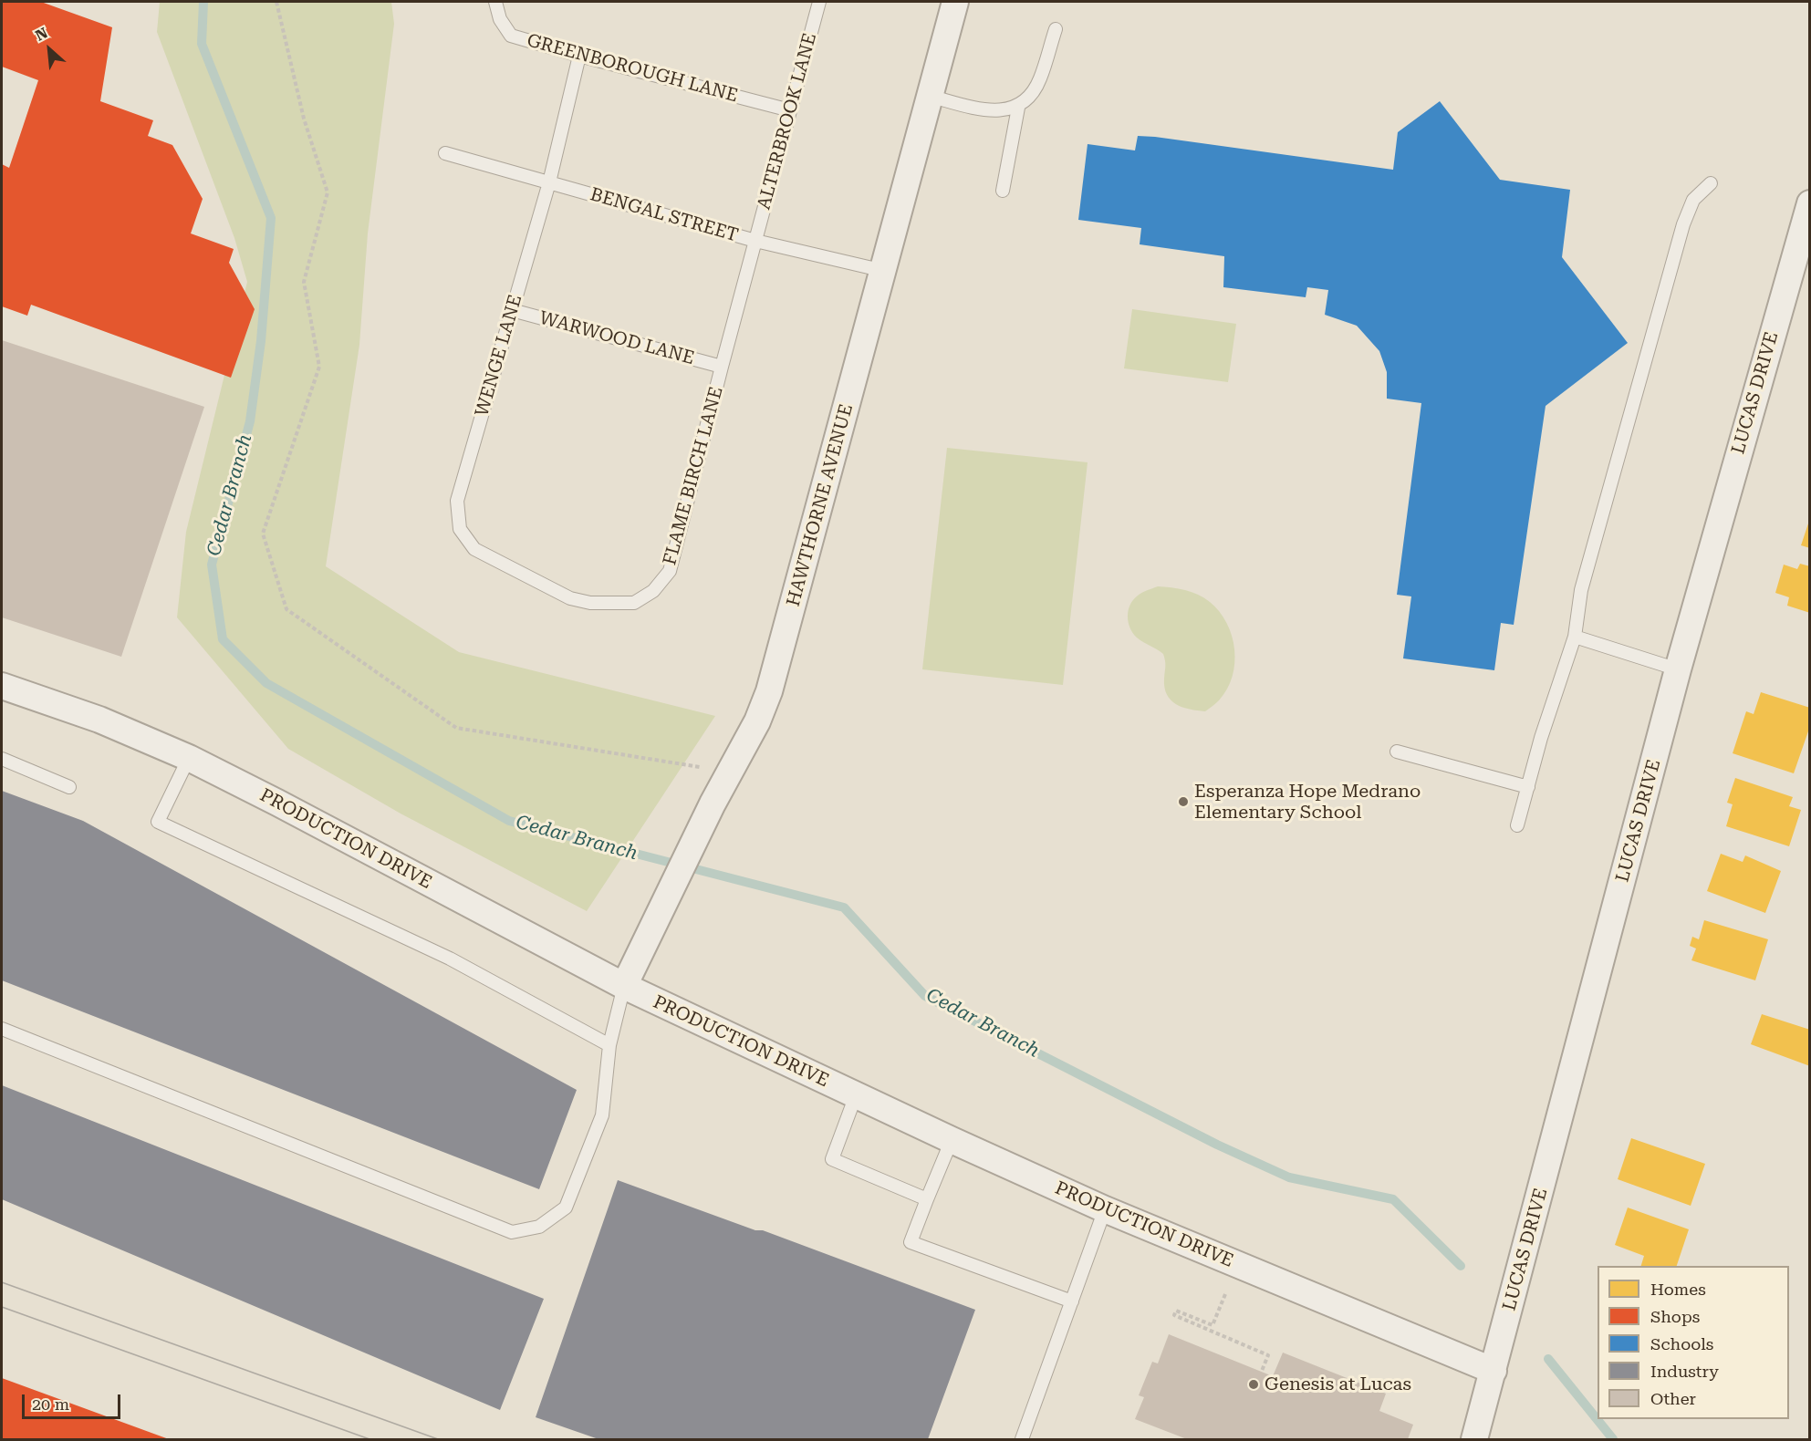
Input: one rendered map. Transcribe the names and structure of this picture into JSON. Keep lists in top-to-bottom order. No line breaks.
{"streets":{"street":["LUCAS DRIVE","HAWTHORNE AVENUE","PRODUCTION DRIVE"],"lane":["GREENBOROUGH LANE","ALTERBROOK LANE","BENGAL STREET","WARWOOD LANE","WENGE LANE","FLAME BIRCH LANE"]},"crossings":[["GREENBOROUGH LANE","ALTERBROOK LANE"],["GREENBOROUGH LANE","WENGE LANE"],["ALTERBROOK LANE","BENGAL STREET"],["ALTERBROOK LANE","FLAME BIRCH LANE"],["BENGAL STREET","WENGE LANE"],["BENGAL STREET","FLAME BIRCH LANE"],["BENGAL STREET","HAWTHORNE AVENUE"],["WARWOOD LANE","WENGE LANE"],["WARWOOD LANE","FLAME BIRCH LANE"],["WENGE LANE","FLAME BIRCH LANE"],["LUCAS DRIVE","PRODUCTION DRIVE"],["HAWTHORNE AVENUE","PRODUCTION DRIVE"]],"water":["Cedar Branch"],"places":["Esperanza Hope Medrano Elementary School","Genesis at Lucas"],"legend":["Homes","Shops","Schools","Industry","Other"],"scale_bar":"20 m","north":"top left"}
